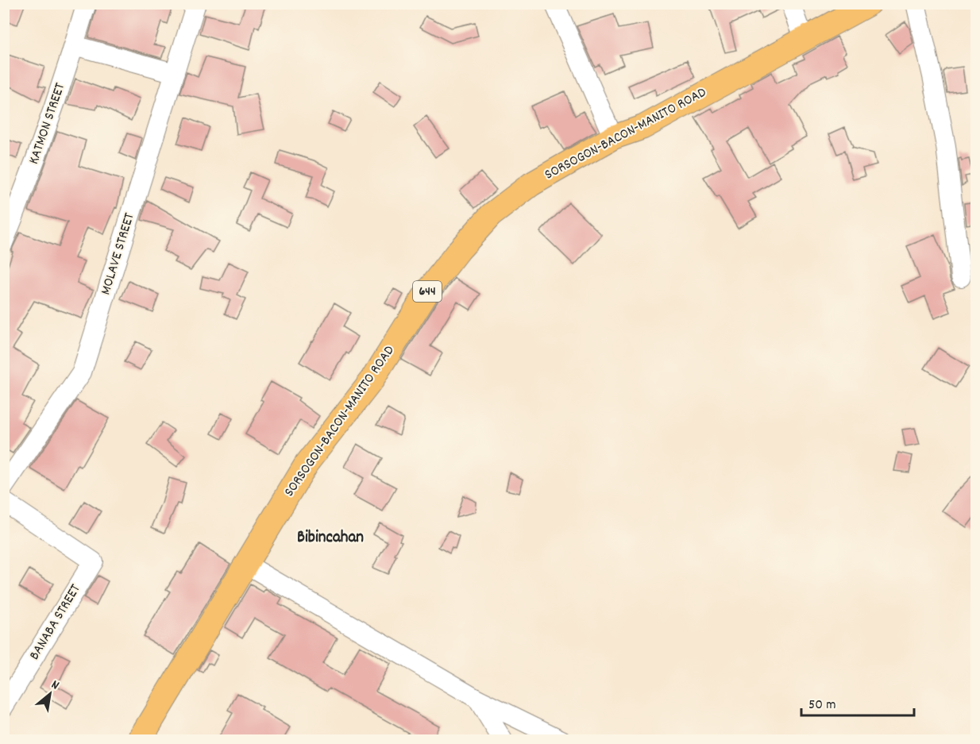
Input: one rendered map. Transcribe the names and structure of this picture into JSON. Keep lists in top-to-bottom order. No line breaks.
{"streets":{"main road":["SORSOGON-BACON-MANITO ROAD","644"],"street":["KATMON STREET","MOLAVE STREET","BANABA STREET"]},"districts":["Bibincahan"],"scale_bar":"50 m","north":"top right"}
